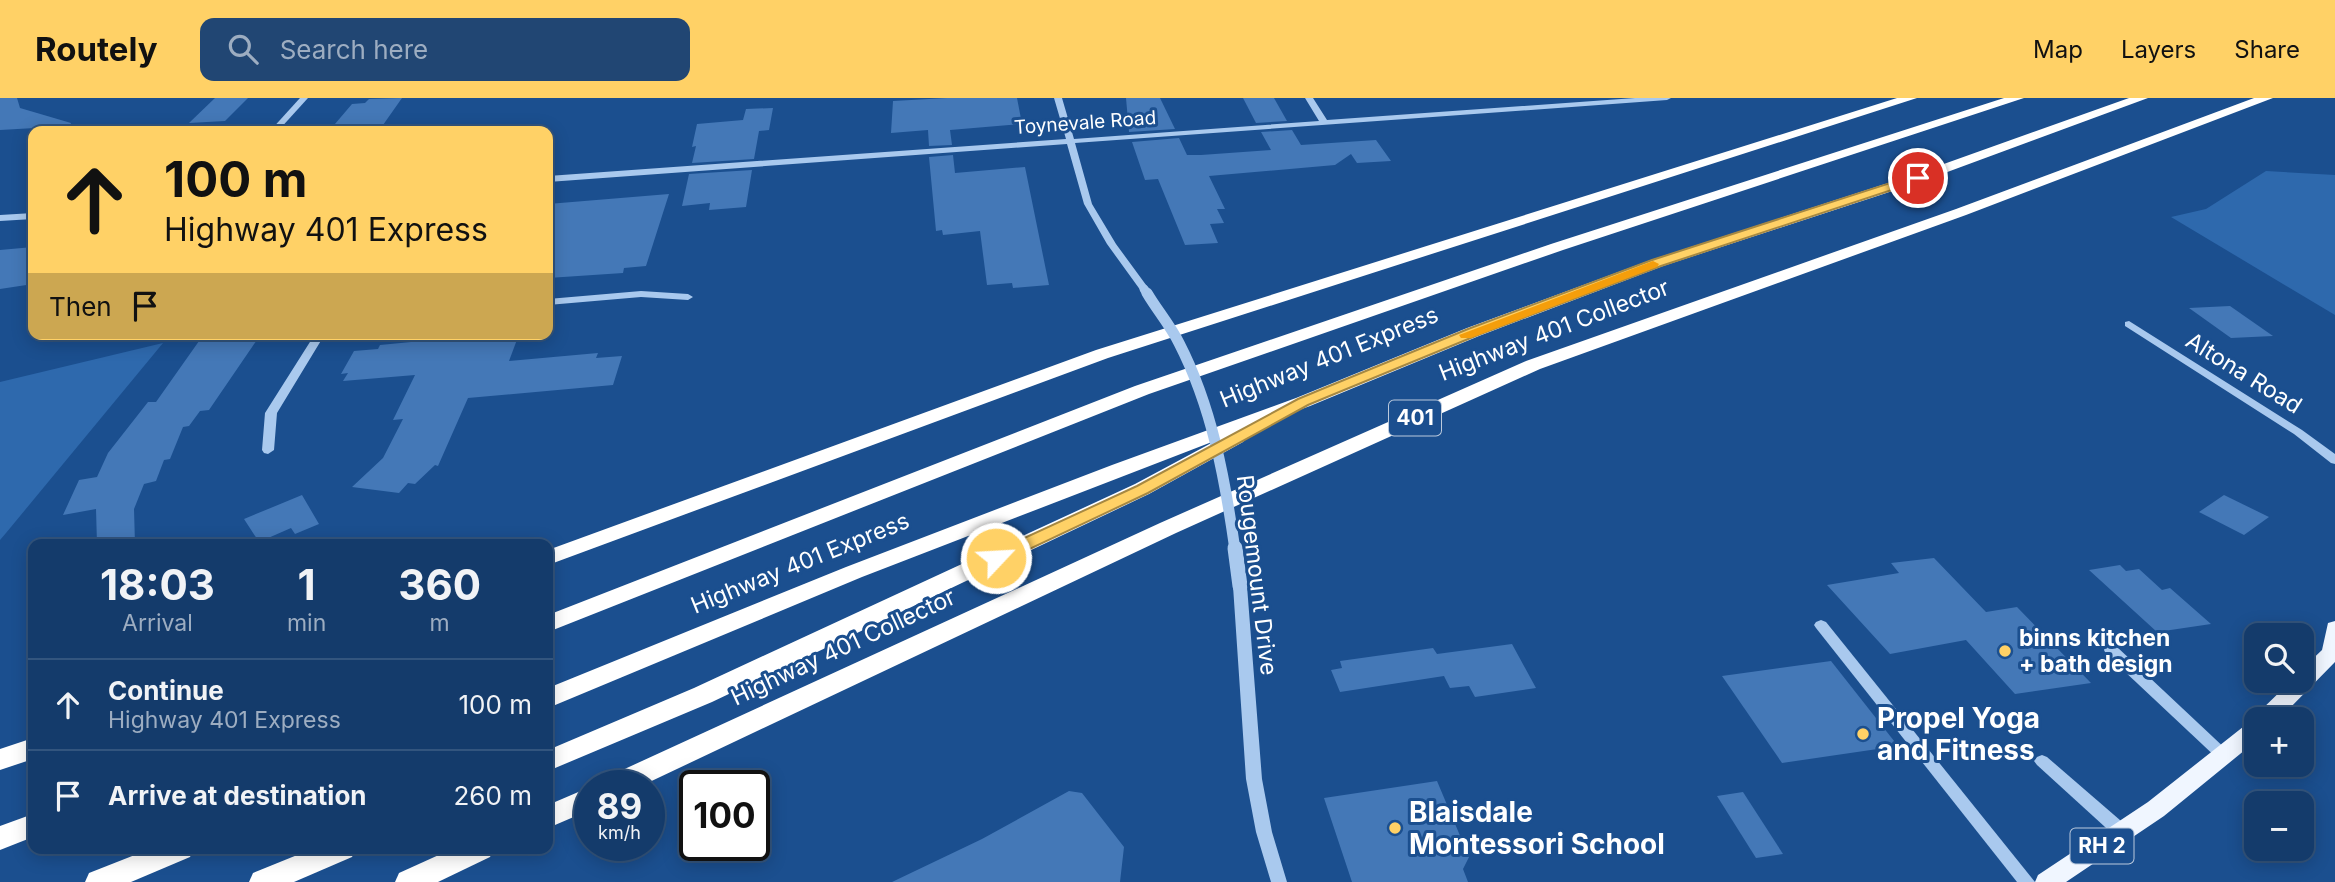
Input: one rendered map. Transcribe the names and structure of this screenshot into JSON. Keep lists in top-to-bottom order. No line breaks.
{"streets":{"highway":["Highway 401 Collector","Highway 401 Express","401"],"main road":["RH 2"],"street":["Toynevale Road","Altona Road","Rougemount Drive"]},"crossings":[["Toynevale Road","Rougemount Drive"]],"places":["binns kitchen + bath design","Propel Yoga and Fitness","Blaisdale Montessori School"],"page":{"header":"Routely","search":"Search here","nav":["Map","Layers","Share"],"turn":["100 m","Highway 401 Express"],"then":"Then","eta":["18:03","Arrival","1","min","360","m"],"map_buttons":["+","−"],"list":[{"name":"Continue","note":"Highway 401 Express","value":"100 m"},{"name":"Arrive at destination","value":"260 m"}],"speed":"89 km/h","limit":"100"}}
